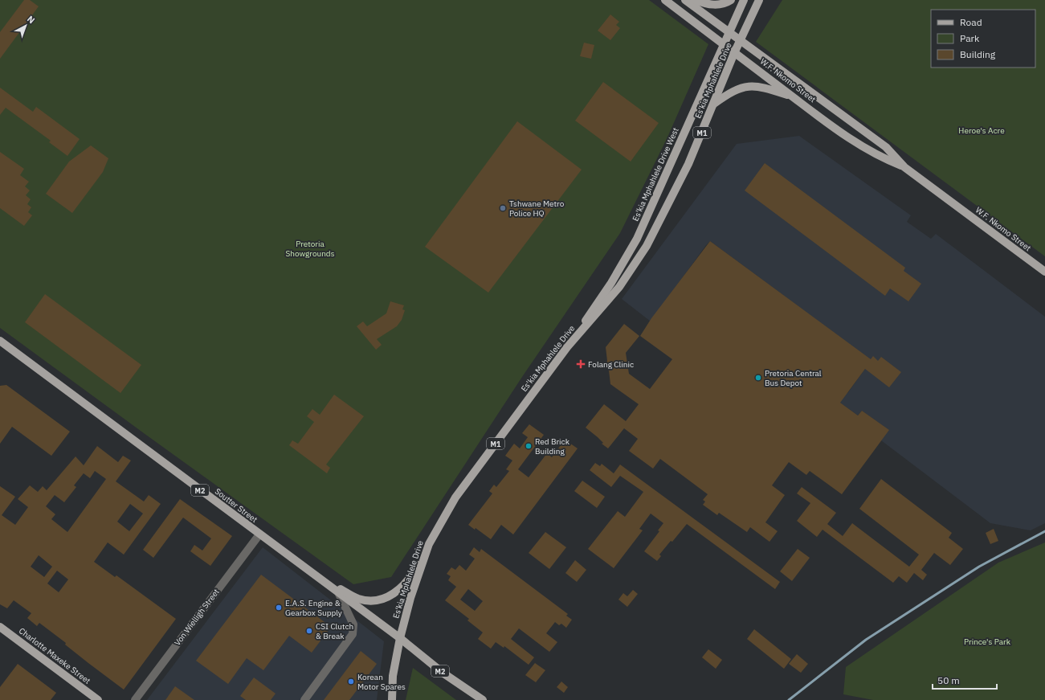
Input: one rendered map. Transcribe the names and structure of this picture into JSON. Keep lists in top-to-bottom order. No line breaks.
{"streets":{"main road":["Es'kia Mphahlele Drive","W.F. Nkomo Street","M1","Es'kia Mphahlele Drive West","M2","Soutter Street","Charlotte Maxeke Street"],"street":["Von Wielligh Street"]},"crossings":[["Es'kia Mphahlele Drive","W.F. Nkomo Street"],["Es'kia Mphahlele Drive","Es'kia Mphahlele Drive West"],["Es'kia Mphahlele Drive","M2"],["Es'kia Mphahlele Drive","Soutter Street"],["W.F. Nkomo Street","Es'kia Mphahlele Drive West"],["M2","Soutter Street"],["Soutter Street","Von Wielligh Street"]],"parks":["Heroe's Acre","Pretoria Showgrounds","Prince's Park"],"places":{"other":["Tshwane Metro Police HQ","Pretoria Central Bus Depot","Red Brick Building","E.A.S. Engine & Gearbox Supply","CSI Clutch & Break","Korean Motor Spares"],"health":["Folang Clinic"]},"legend":["Road","Park","Building"],"scale_bar":"50 m","north":"top right"}
